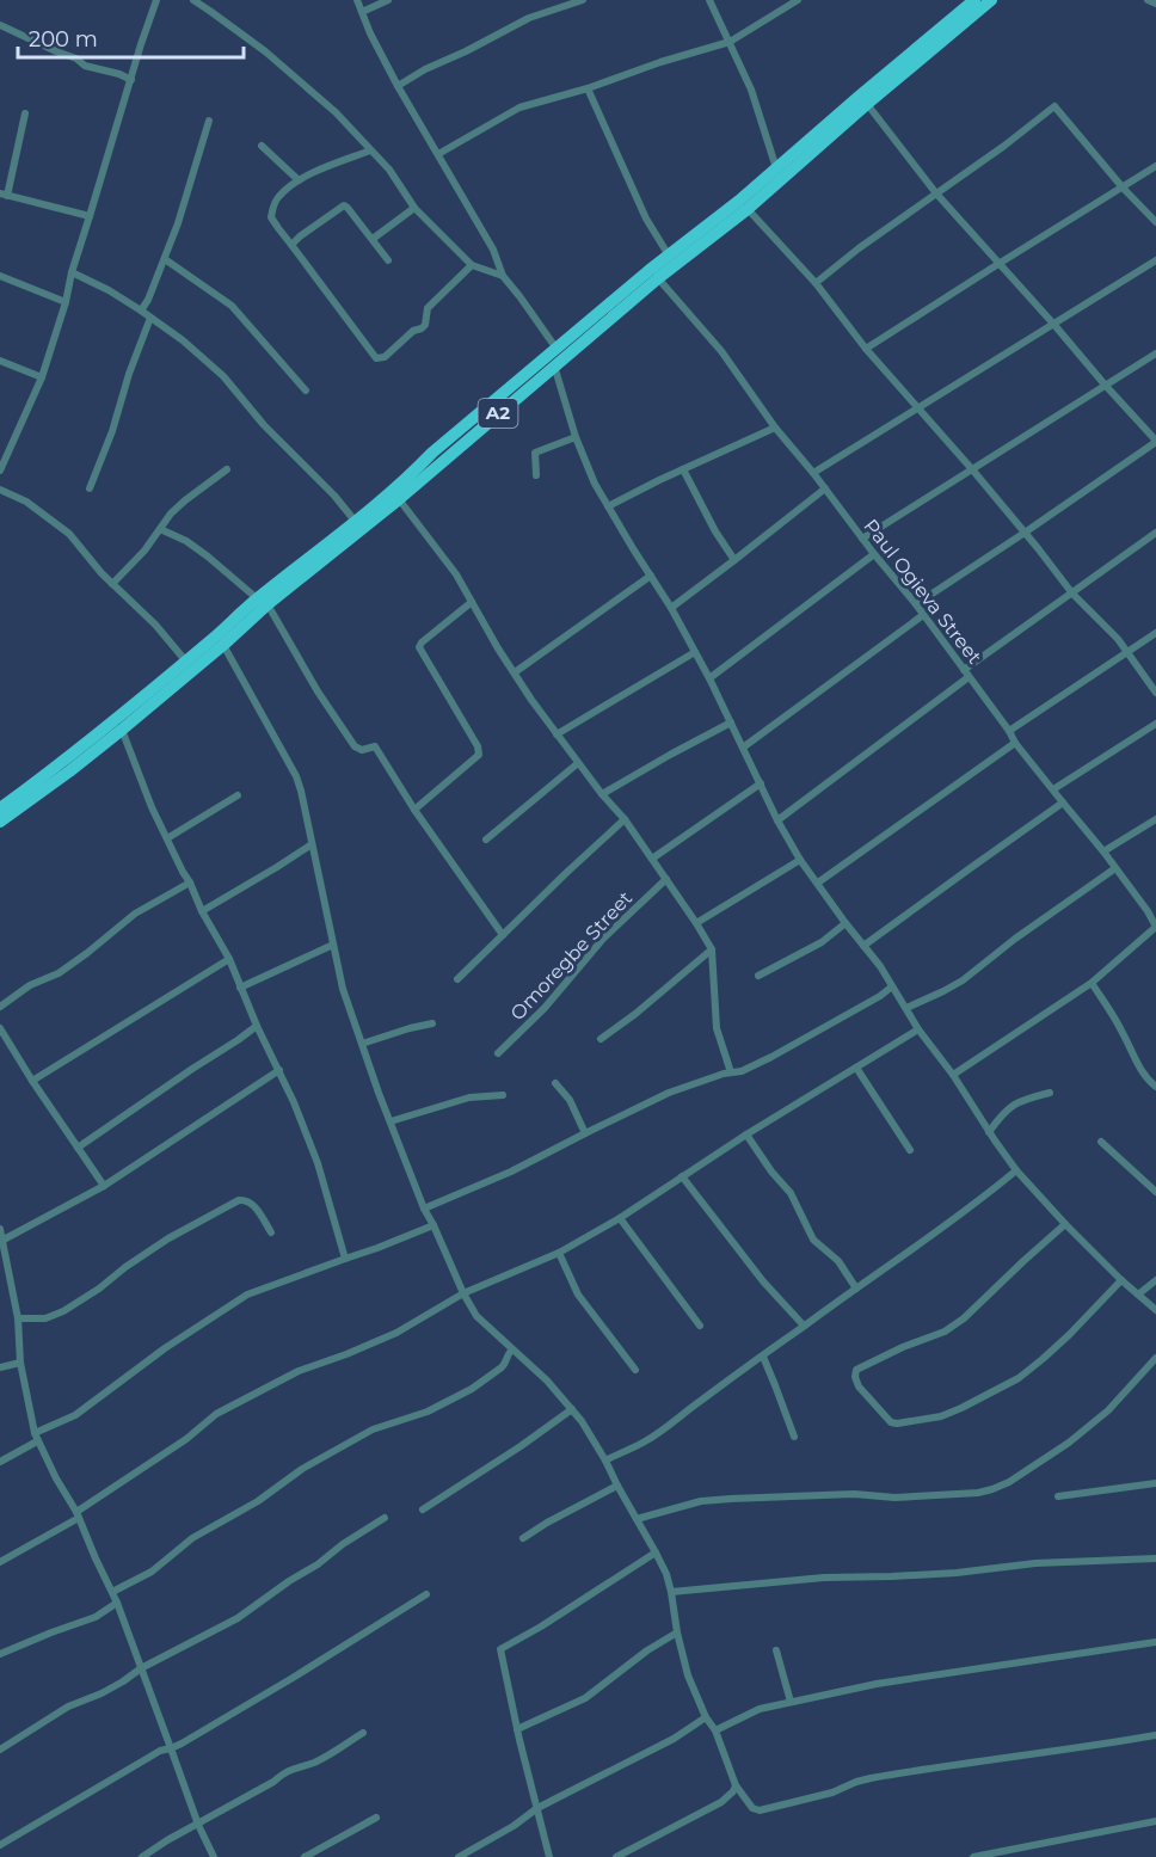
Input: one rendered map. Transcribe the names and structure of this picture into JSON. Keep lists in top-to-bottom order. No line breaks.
{"streets":{"highway":["A2"],"street":["Paul Ogieva Street","Omoregbe Street"]},"crossings":[["A2","Paul Ogieva Street"]],"scale_bar":"200 m"}
